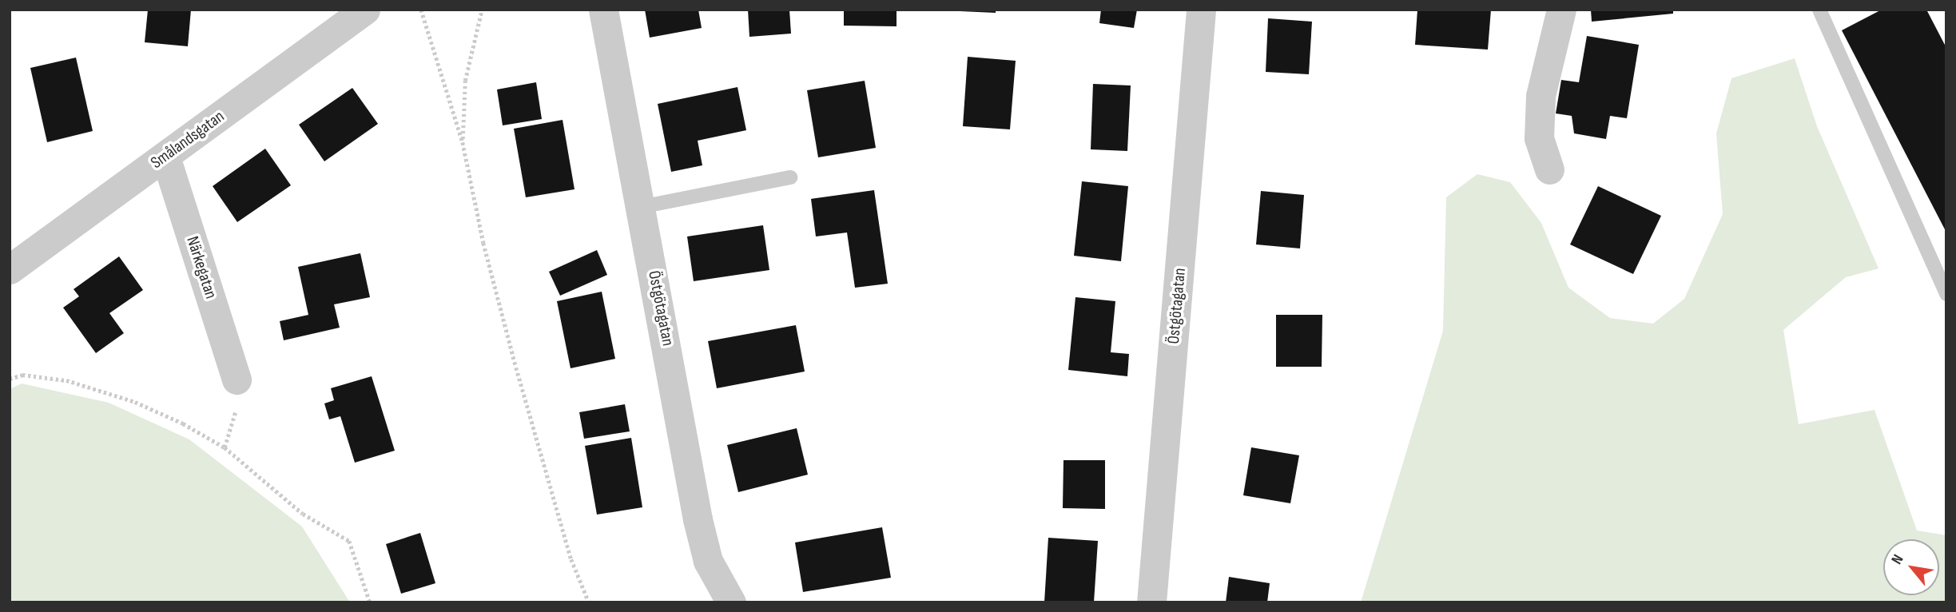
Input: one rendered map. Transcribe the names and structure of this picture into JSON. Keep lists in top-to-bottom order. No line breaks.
{"streets":{"street":["Smålandsgatan","Närkegatan","Östgötagatan"]},"crossings":[["Smålandsgatan","Närkegatan"]],"north":"top left"}
